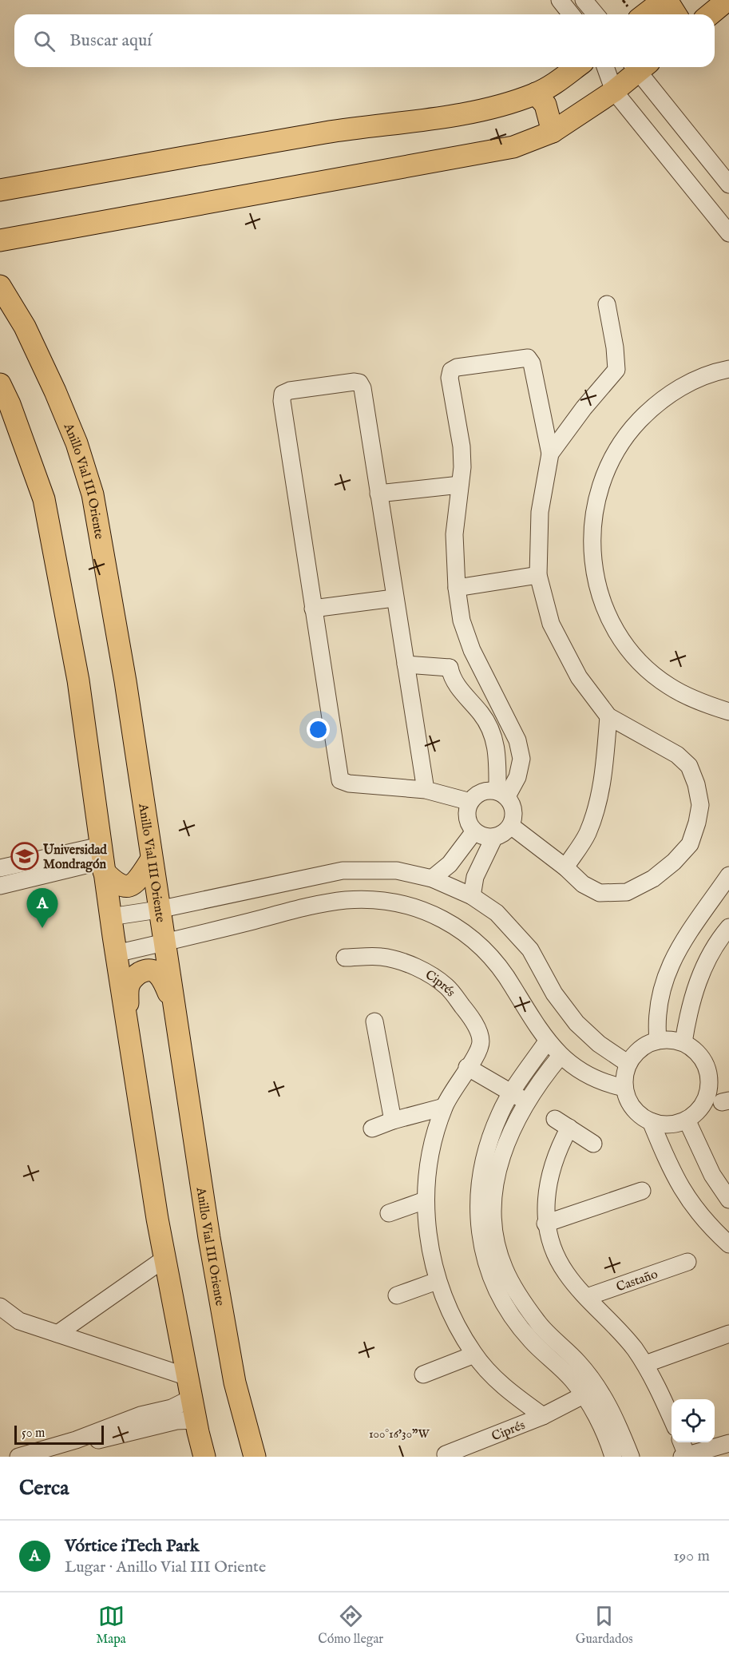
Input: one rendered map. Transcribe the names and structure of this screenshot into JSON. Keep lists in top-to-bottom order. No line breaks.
{"streets":{"main road":["Anillo Vial III Oriente"],"street":["Ciprés","Castaño"]},"places":{"school or university":["Universidad Mondragón"]},"scale_bar":"50 m","page":{"search":"Buscar aquí","pins":"A","scale":"50 m","heading":"Cerca","list":[{"mark":"A","name":"Vórtice iTech Park","note":"Lugar · Anillo Vial III Oriente","value":"190 m"}],"nav":["Mapa","Cómo llegar","Guardados"]},"coordinates":["100°16'30\"W"]}
